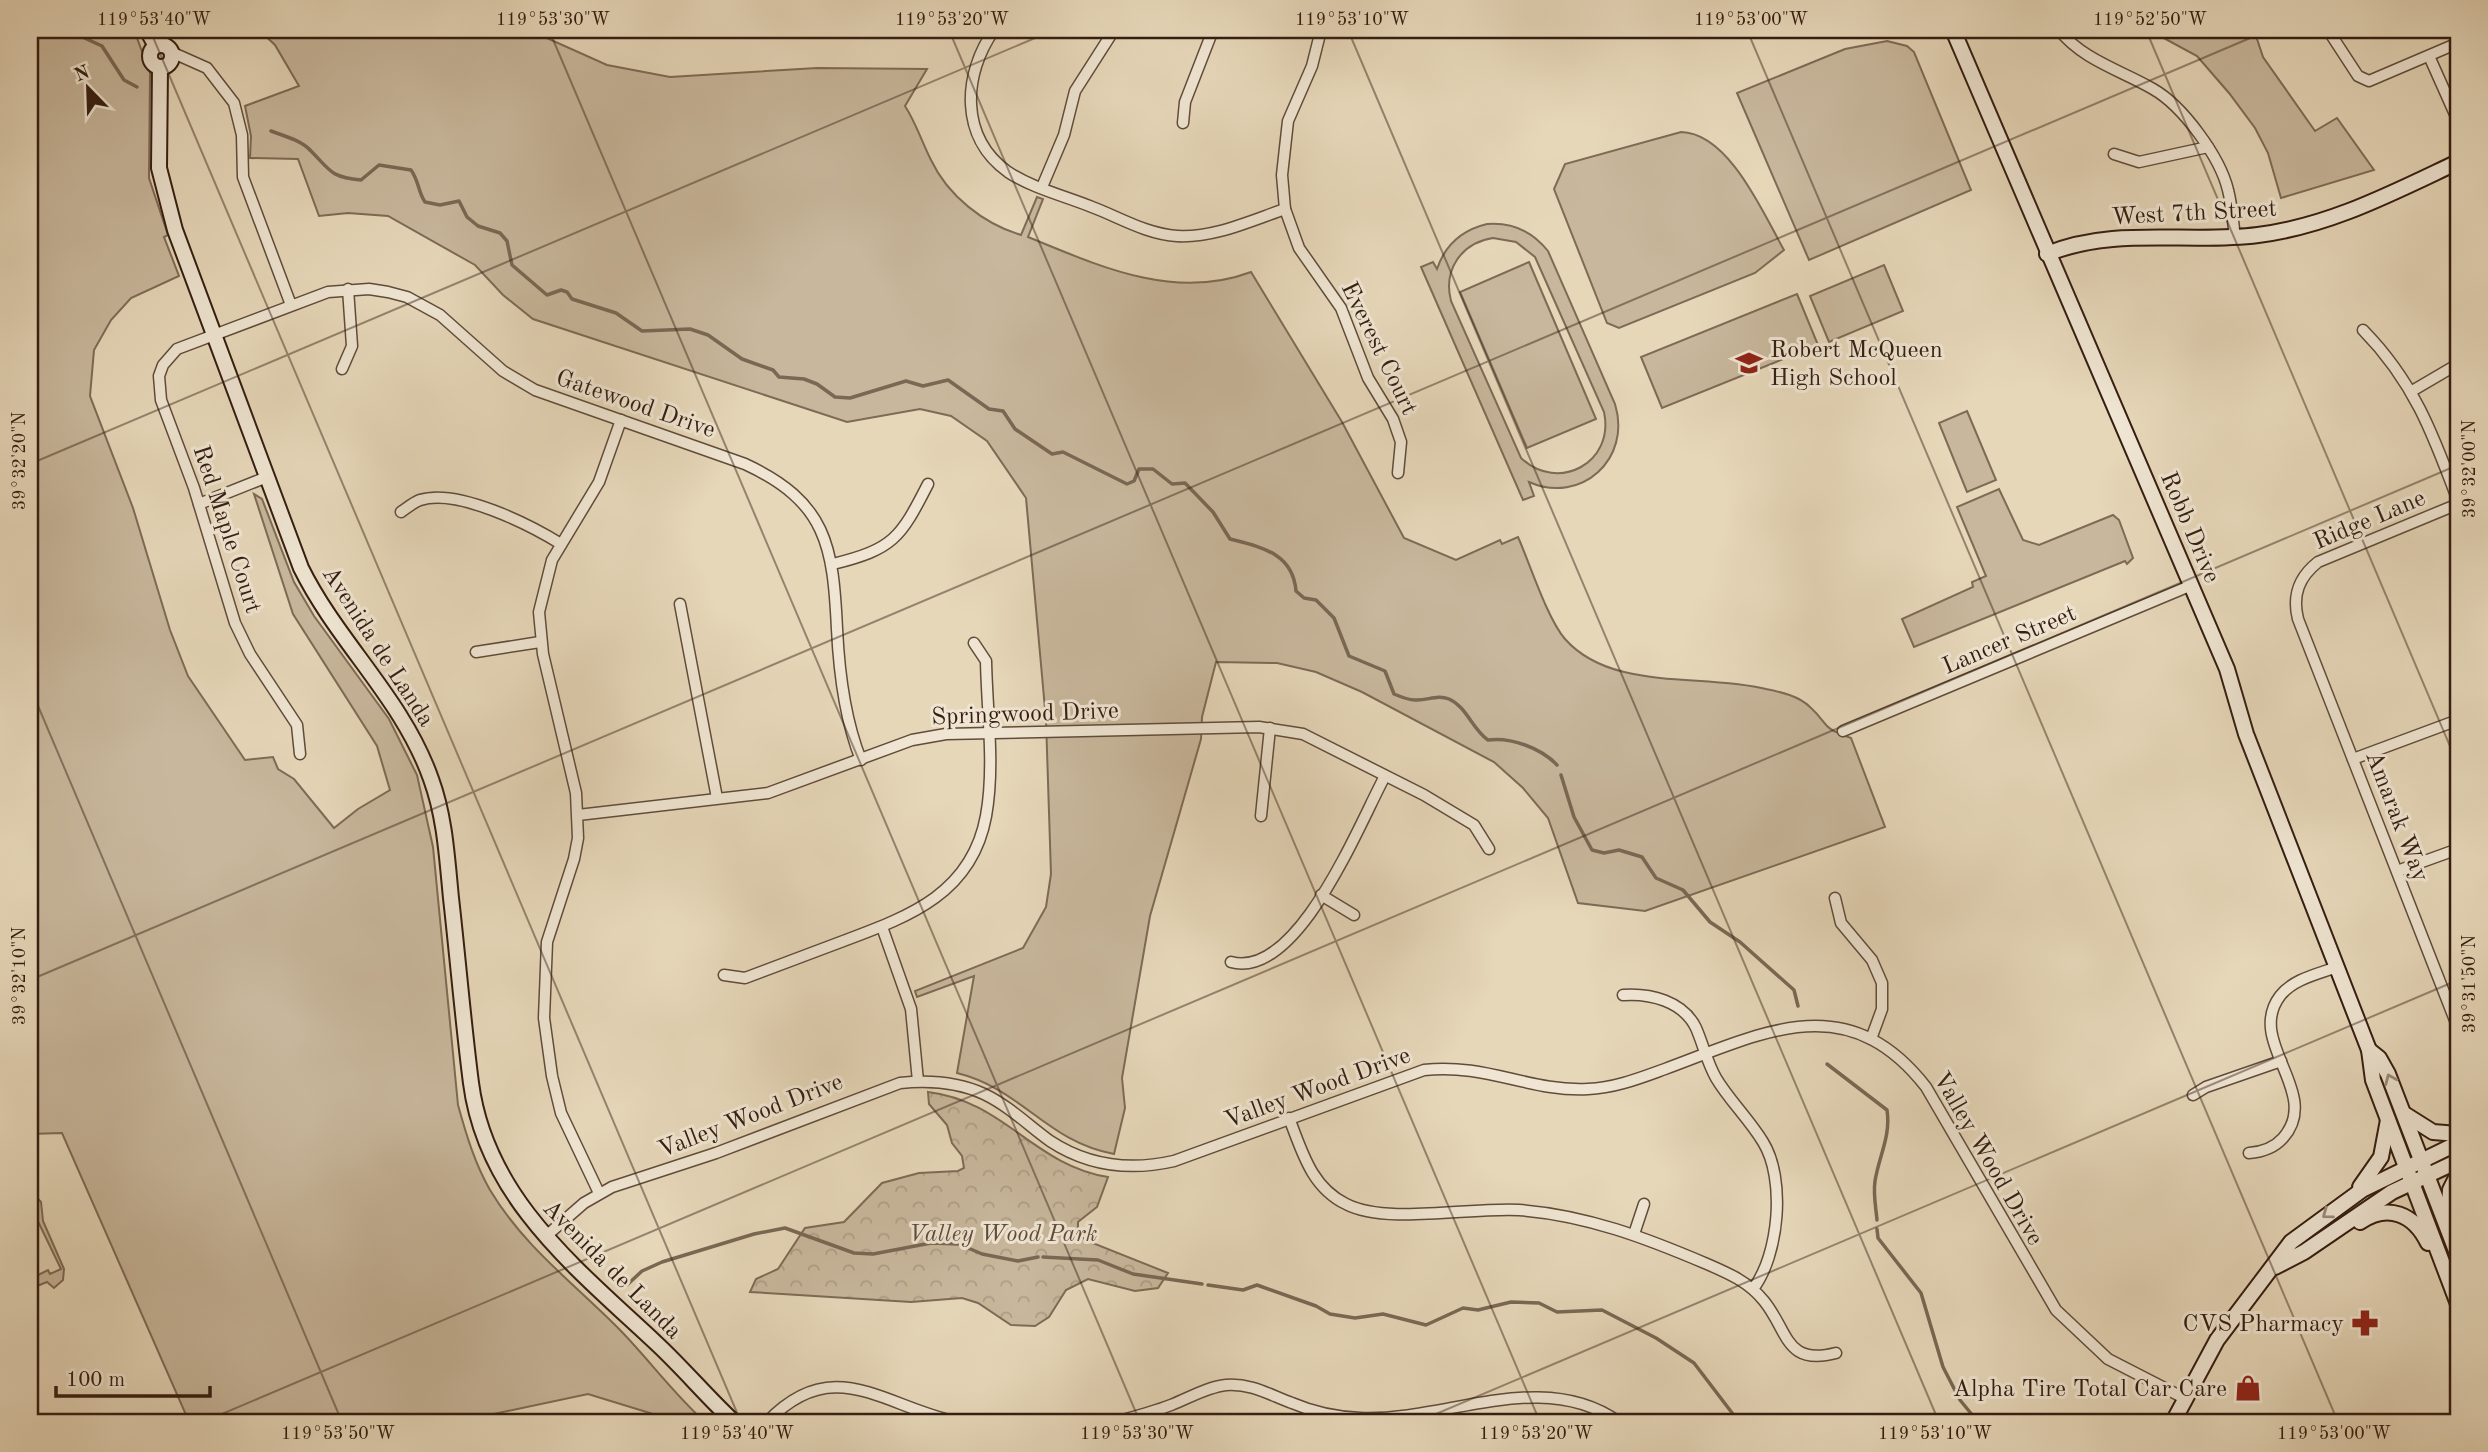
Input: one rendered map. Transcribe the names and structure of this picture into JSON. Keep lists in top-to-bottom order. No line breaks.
{"streets":{"main road":["West 7th Street","Robb Drive","Avenida de Landa"],"street":["Everest Court","Gatewood Drive","Ridge Lane","Red Maple Court","Lancer Street","Springwood Drive","Amarak Way","Valley Wood Drive"]},"crossings":[["West 7th Street","Robb Drive"],["Gatewood Drive","Red Maple Court"],["Gatewood Drive","Avenida de Landa"],["Gatewood Drive","Springwood Drive"],["Ridge Lane","Amarak Way"],["Robb Drive","Lancer Street"],["Red Maple Court","Avenida de Landa"],["Avenida de Landa","Valley Wood Drive"]],"parks":["Valley Wood Park"],"places":{"school or university":["Robert McQueen High School"],"pharmacy":["CVS Pharmacy"],"shop":["Alpha Tire Total Car Care"]},"scale_bar":"100 m","north":"top left","coordinates":["119°53'40\"W","119°53'30\"W","119°53'20\"W","119°53'10\"W","119°53'00\"W","119°52'50\"W","39°32'20\"N","39°32'00\"N","39°32'10\"N","39°31'50\"N","119°53'50\"W"]}
